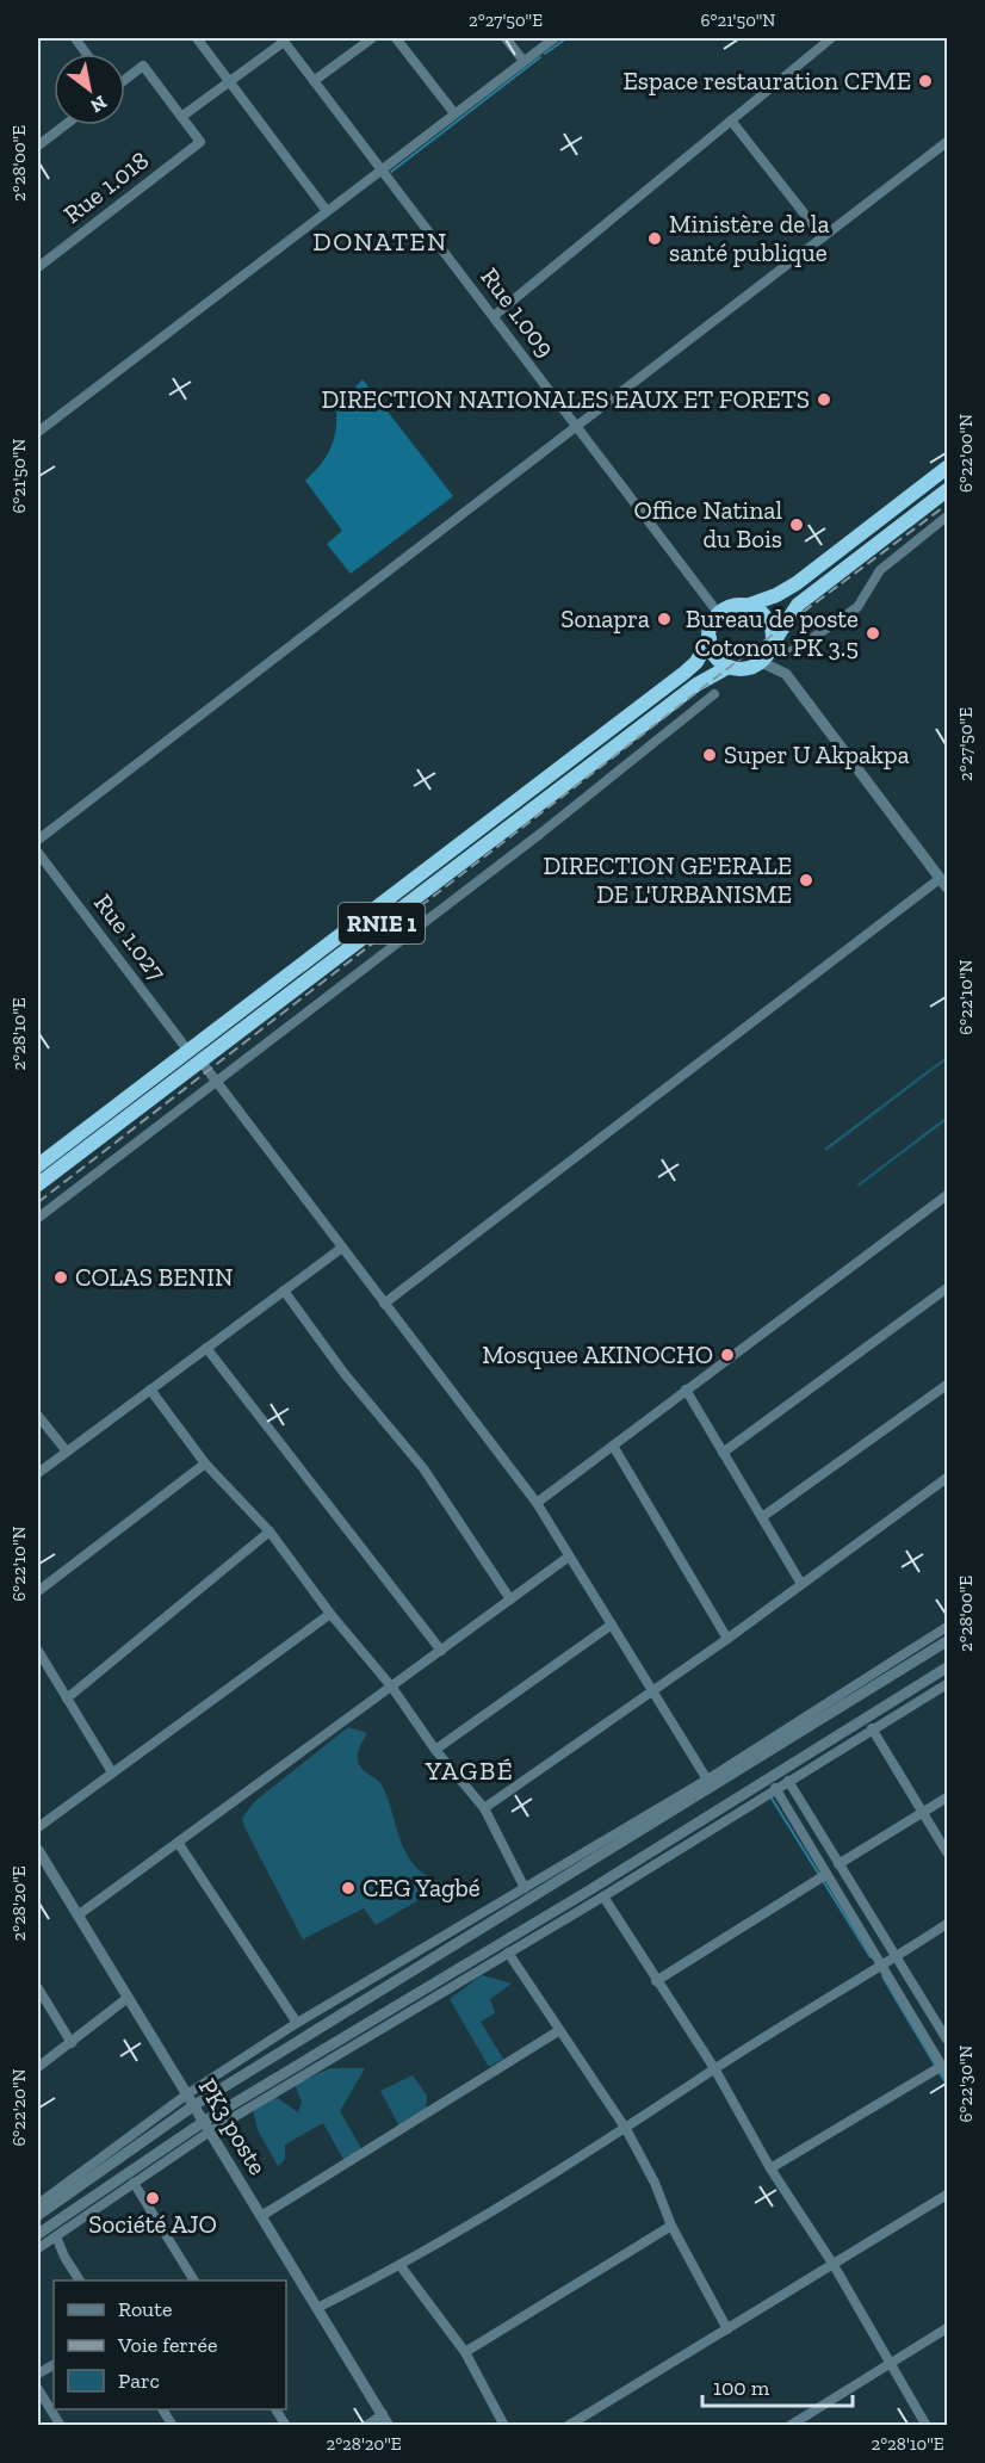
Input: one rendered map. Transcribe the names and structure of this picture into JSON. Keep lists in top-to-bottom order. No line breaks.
{"streets":{"highway":["RNIE 1"],"street":["Rue 1.018","Rue 1.009","Rue 1.027","PK3 poste"]},"crossings":[["Rue 1.009","RNIE 1"],["RNIE 1","Rue 1.027"]],"districts":["DONATEN","YAGBÉ"],"places":["Espace restauration CFME","Ministère de la santé publique","DIRECTION NATIONALES EAUX ET FORETS","Office Natinal du Bois","Sonapra","Bureau de poste Cotonou PK 3.5","Super U Akpakpa","DIRECTION GE'ERALE DE L'URBANISME","COLAS BENIN","Mosquee AKINOCHO","CEG Yagbé","Société AJO"],"legend":["Route","Voie ferrée","Parc"],"scale_bar":"100 m","north":"bottom right","coordinates":["2°27'50\"E","6°21'50\"N","2°28'00\"E","6°22'00\"N","6°22'10\"N","2°28'10\"E","2°28'20\"E","6°22'30\"N","6°22'20\"N"]}
